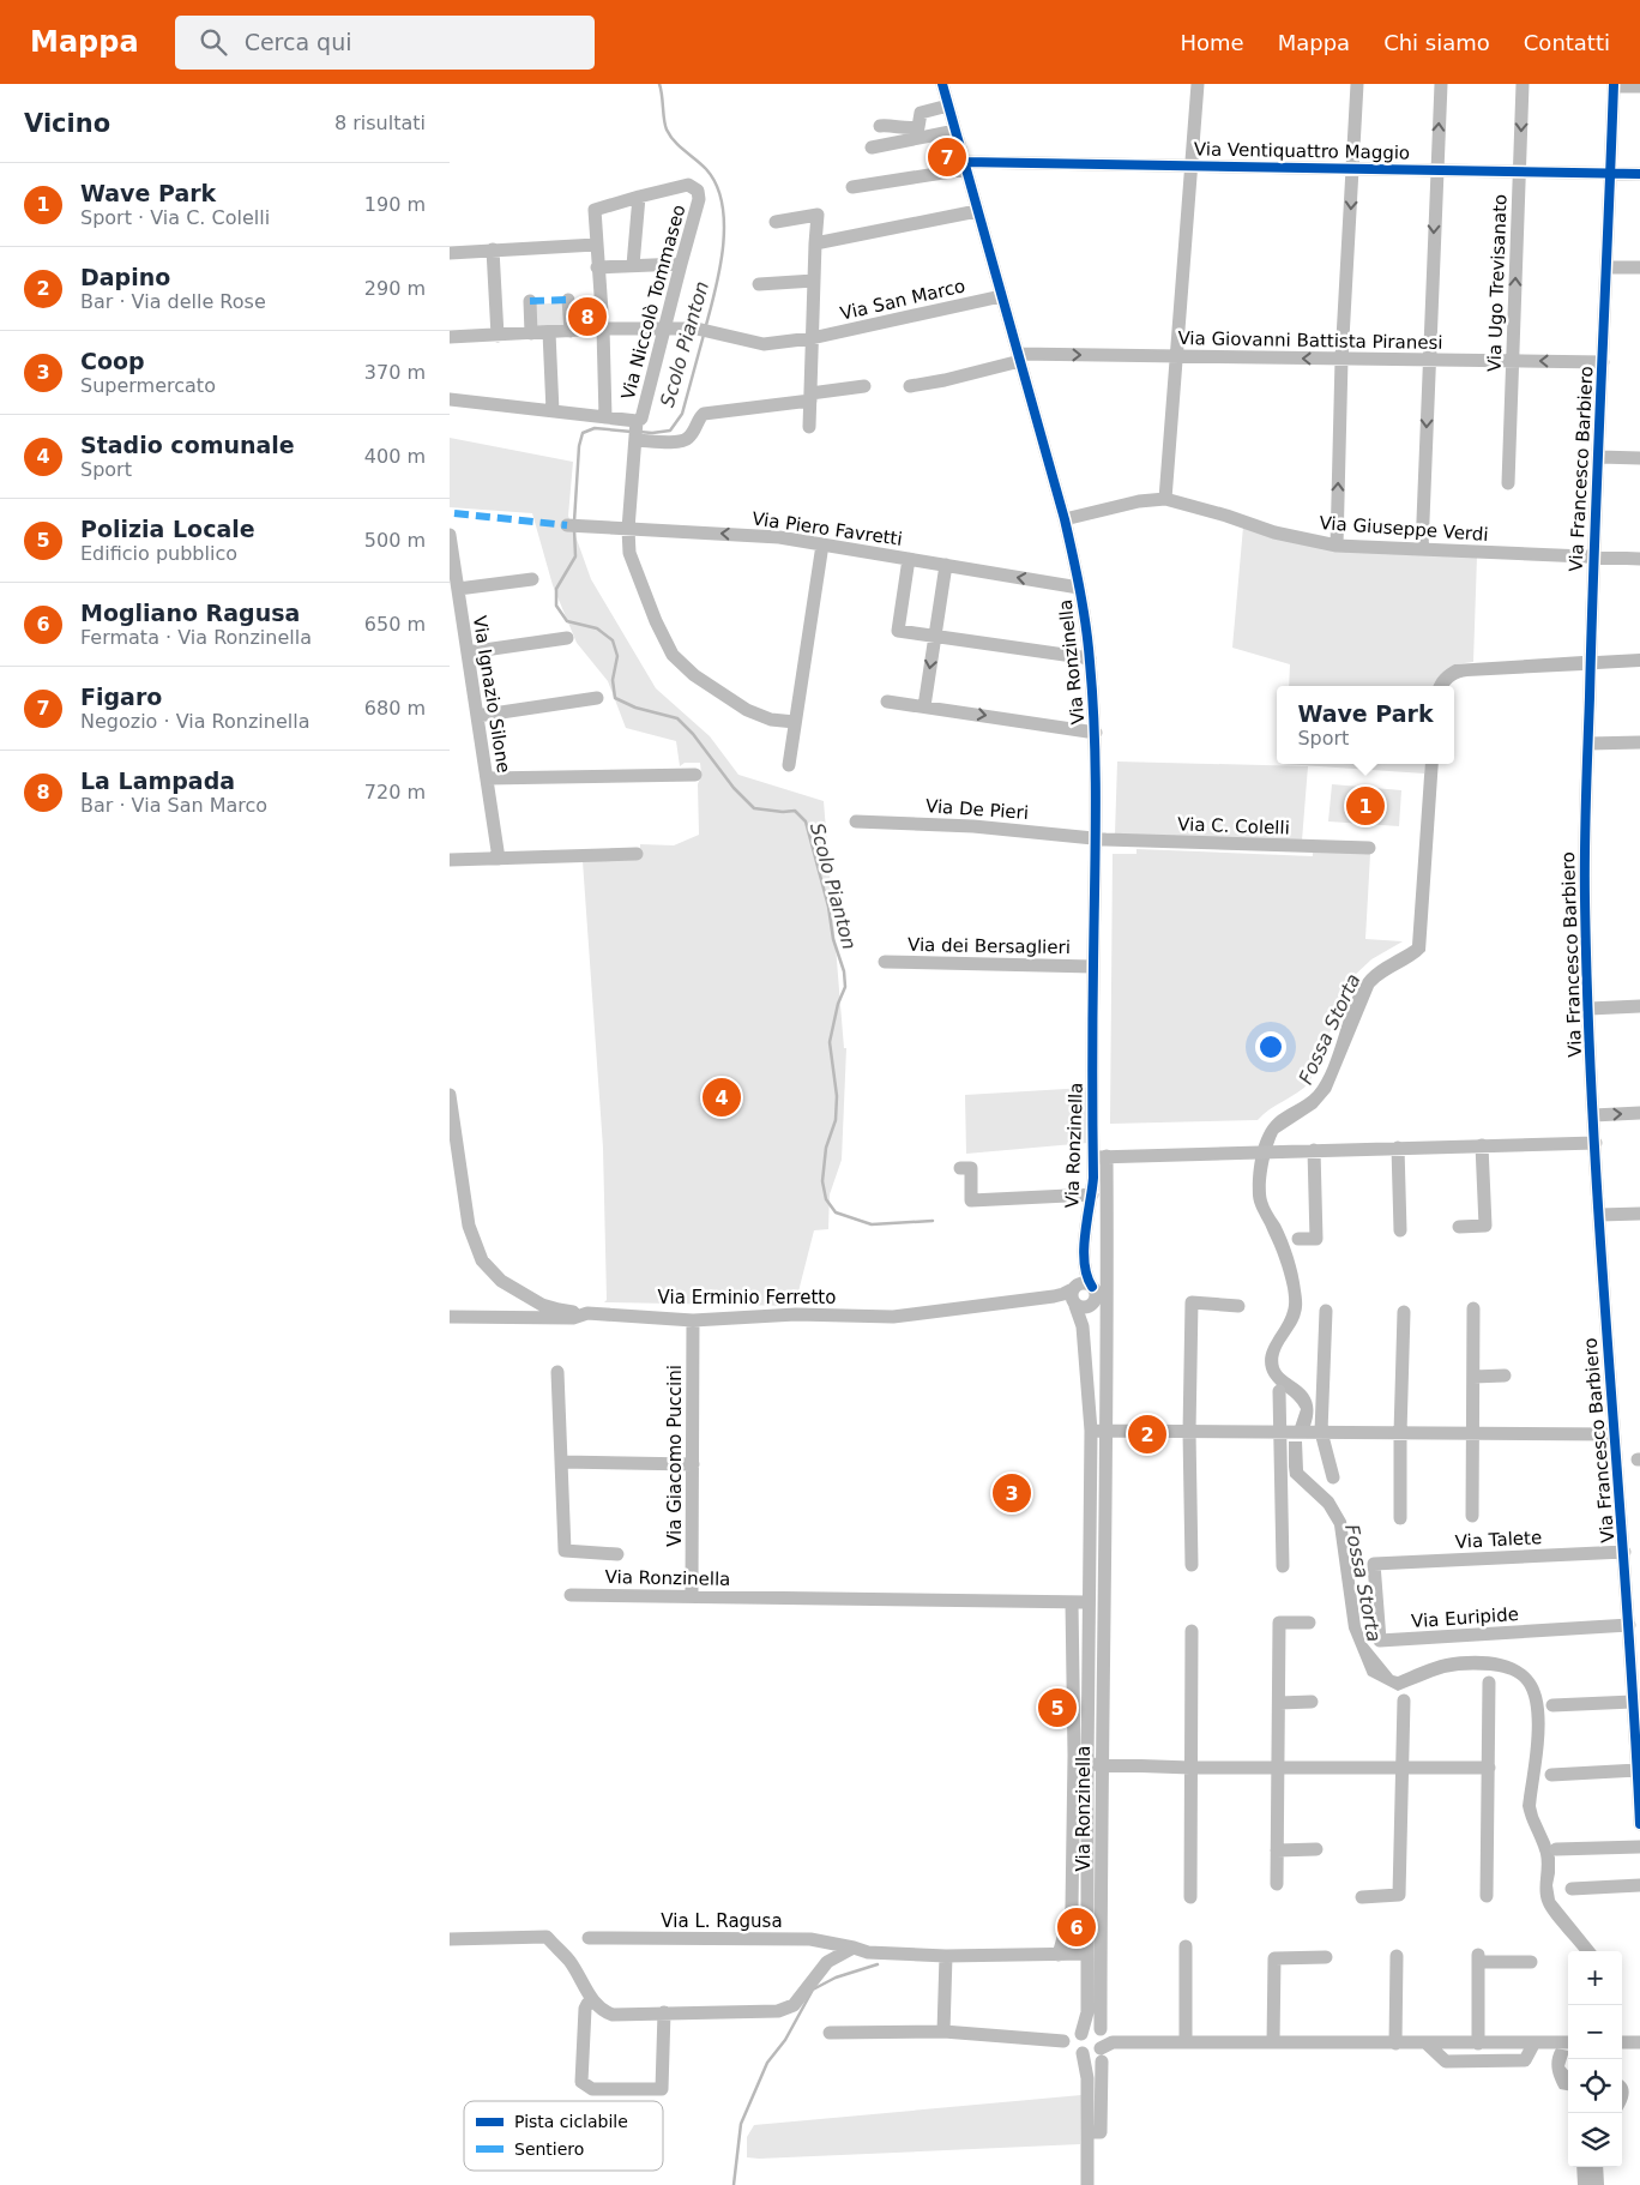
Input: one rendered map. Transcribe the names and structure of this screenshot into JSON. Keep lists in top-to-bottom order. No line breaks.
{"streets":{"street":["Via Ventiquattro Maggio","Via Ugo Trevisanato","Via San Marco","Via Niccolò Tommaseo","Via Giovanni Battista Piranesi","Via Francesco Barbiero","Via Piero Favretti","Via Giuseppe Verdi","Via Ronzinella","Via Ignazio Silone","Via De Pieri","Via C. Colelli","Via dei Bersaglieri","Via Erminio Ferretto","Via Giacomo Puccini","Via Talete","Via Euripide","Via L. Ragusa"]},"crossings":[["Via Ventiquattro Maggio","Via Ugo Trevisanato"],["Via Ventiquattro Maggio","Via Francesco Barbiero"],["Via Ventiquattro Maggio","Via Ronzinella"],["Via Ugo Trevisanato","Via Giovanni Battista Piranesi"],["Via San Marco","Via Niccolò Tommaseo"],["Via San Marco","Via Ronzinella"],["Via Niccolò Tommaseo","Via Piero Favretti"],["Via Giovanni Battista Piranesi","Via Francesco Barbiero"],["Via Giovanni Battista Piranesi","Via Ronzinella"],["Via Francesco Barbiero","Via Giuseppe Verdi"],["Via Francesco Barbiero","Via Talete"],["Via Francesco Barbiero","Via Euripide"],["Via Piero Favretti","Via Ronzinella"],["Via Giuseppe Verdi","Via Ronzinella"],["Via Ronzinella","Via De Pieri"],["Via Ronzinella","Via C. Colelli"],["Via Ronzinella","Via dei Bersaglieri"],["Via Ronzinella","Via Erminio Ferretto"],["Via Ronzinella","Via L. Ragusa"],["Via De Pieri","Via C. Colelli"],["Via Erminio Ferretto","Via Giacomo Puccini"],["Via Talete","Via Euripide"]],"water":["Scolo Pianton","Fossa Storta"],"legend":["Pista ciclabile","Sentiero"],"page":{"header":"Mappa","search":"Cerca qui","nav":["Home","Mappa","Chi siamo","Contatti"],"heading":["Vicino","8 risultati"],"pins":["7","8","1","4","2","3","5","6"],"list":[{"mark":"1","name":"Wave Park","note":"Sport · Via C. Colelli","value":"190 m"},{"mark":"2","name":"Dapino","note":"Bar · Via delle Rose","value":"290 m"},{"mark":"3","name":"Coop","note":"Supermercato","value":"370 m"},{"mark":"4","name":"Stadio comunale","note":"Sport","value":"400 m"},{"mark":"5","name":"Polizia Locale","note":"Edificio pubblico","value":"500 m"},{"mark":"6","name":"Mogliano Ragusa","note":"Fermata · Via Ronzinella","value":"650 m"},{"mark":"7","name":"Figaro","note":"Negozio · Via Ronzinella","value":"680 m"},{"mark":"8","name":"La Lampada","note":"Bar · Via San Marco","value":"720 m"}],"popup":["Wave Park","Sport"],"map_buttons":["+","−"]}}
